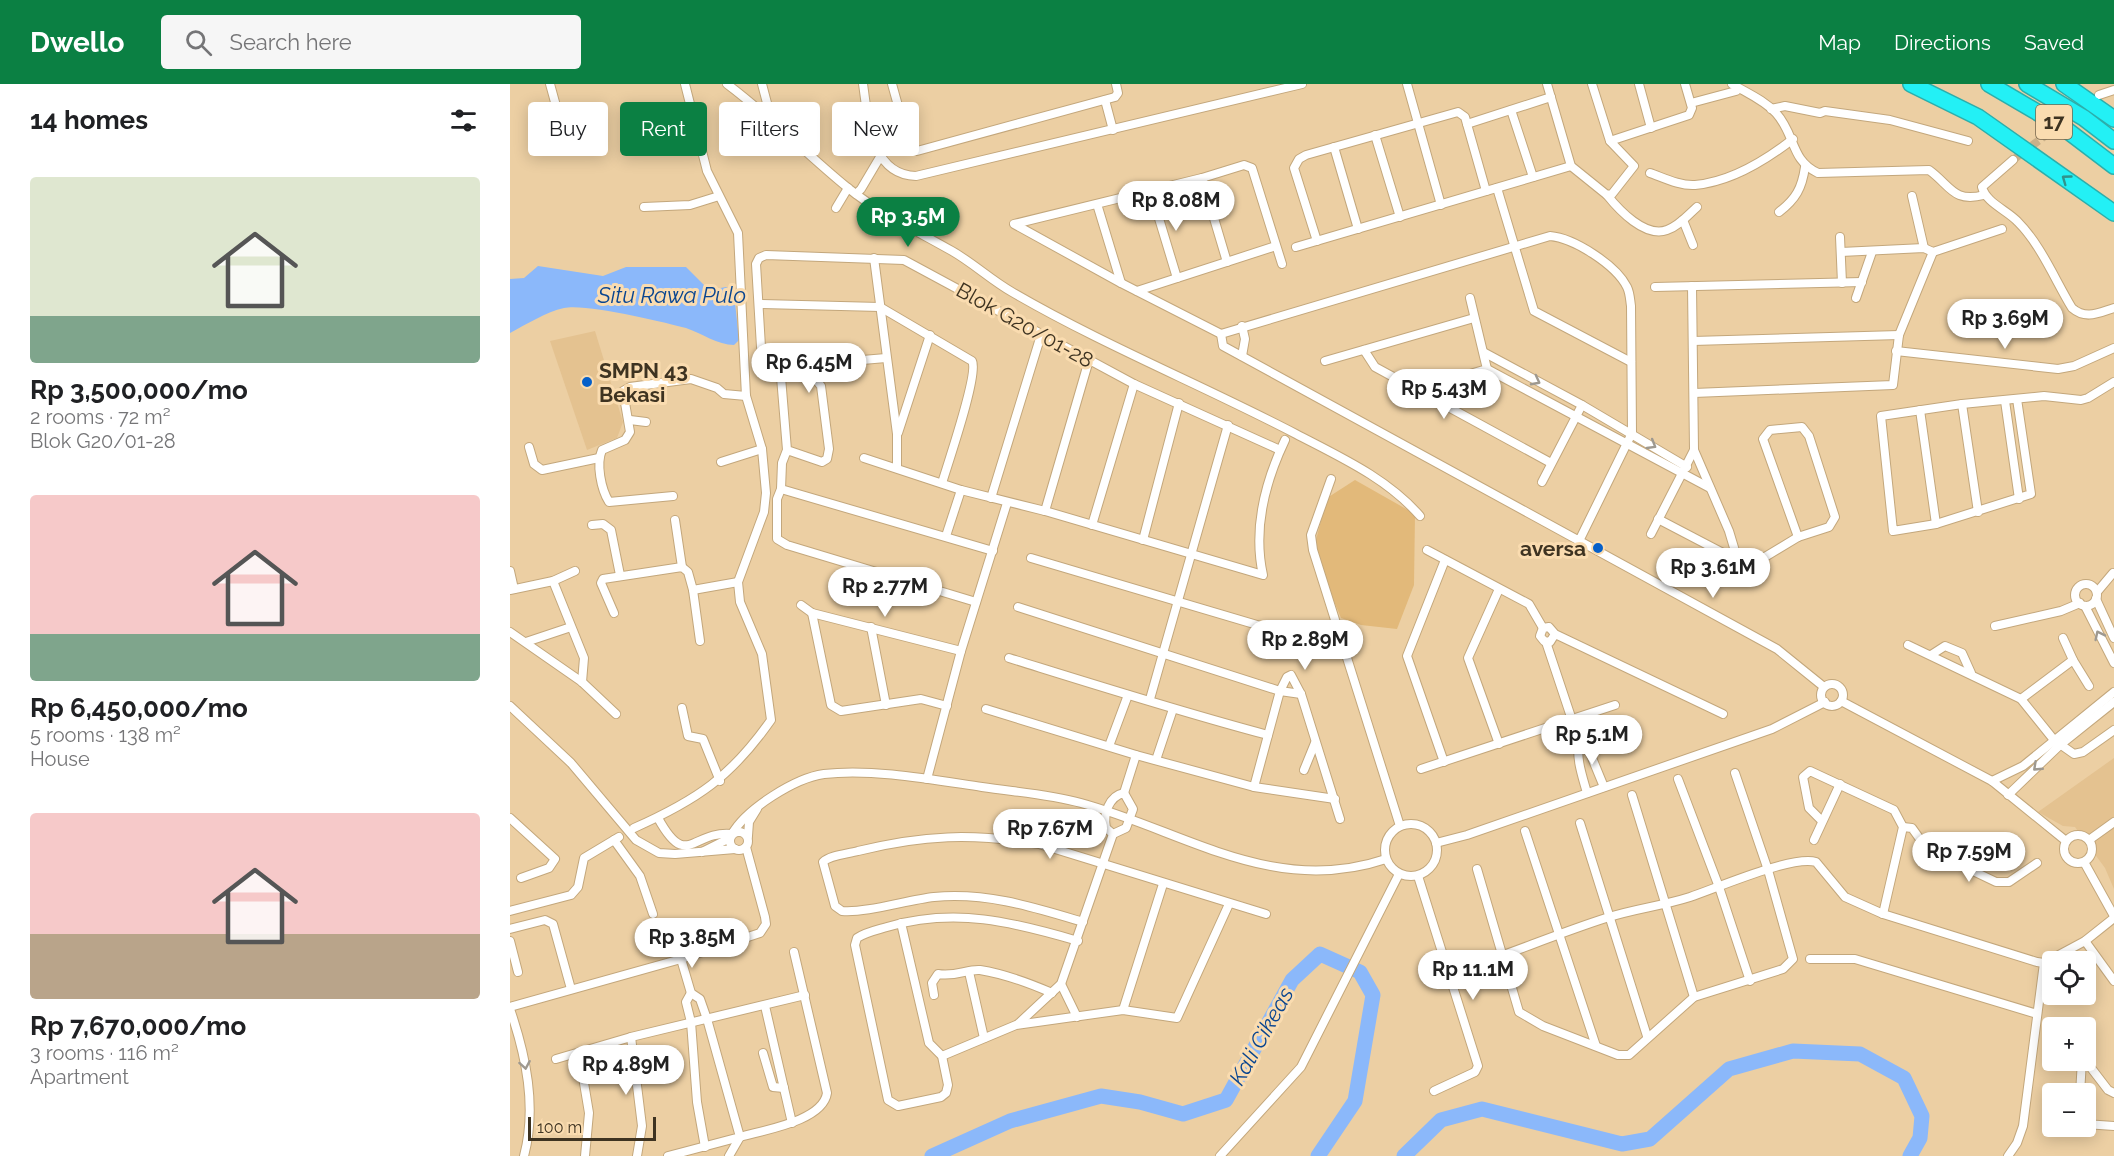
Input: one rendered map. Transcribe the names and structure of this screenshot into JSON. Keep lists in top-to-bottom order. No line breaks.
{"streets":{"highway":["17"],"street":["Blok G20/01-28"]},"water":["Situ Rawa Pulo","Kali Cikeas"],"places":["SMPN 43 Bekasi","aversa"],"scale_bar":"100 m","page":{"header":"Dwello","search":"Search here","nav":["Map","Directions","Saved"],"heading":"14 homes","chip":["Buy","Rent","Filters","New"],"list":[{"name":"Rp 3,500,000/mo","note":"2 rooms · 72 m² · Blok G20/01-28"},{"name":"Rp 6,450,000/mo","note":"5 rooms · 138 m² · House"},{"name":"Rp 7,670,000/mo","note":"3 rooms · 116 m² · Apartment"}],"price":["Rp 8.08M","Rp 3.5M","Rp 3.69M","Rp 6.45M","Rp 5.43M","Rp 3.61M","Rp 2.77M","Rp 2.89M","Rp 5.1M","Rp 7.67M","Rp 7.59M","Rp 3.85M","Rp 11.1M","Rp 4.89M"],"map_buttons":["+","−"],"scale":"100 m"}}
